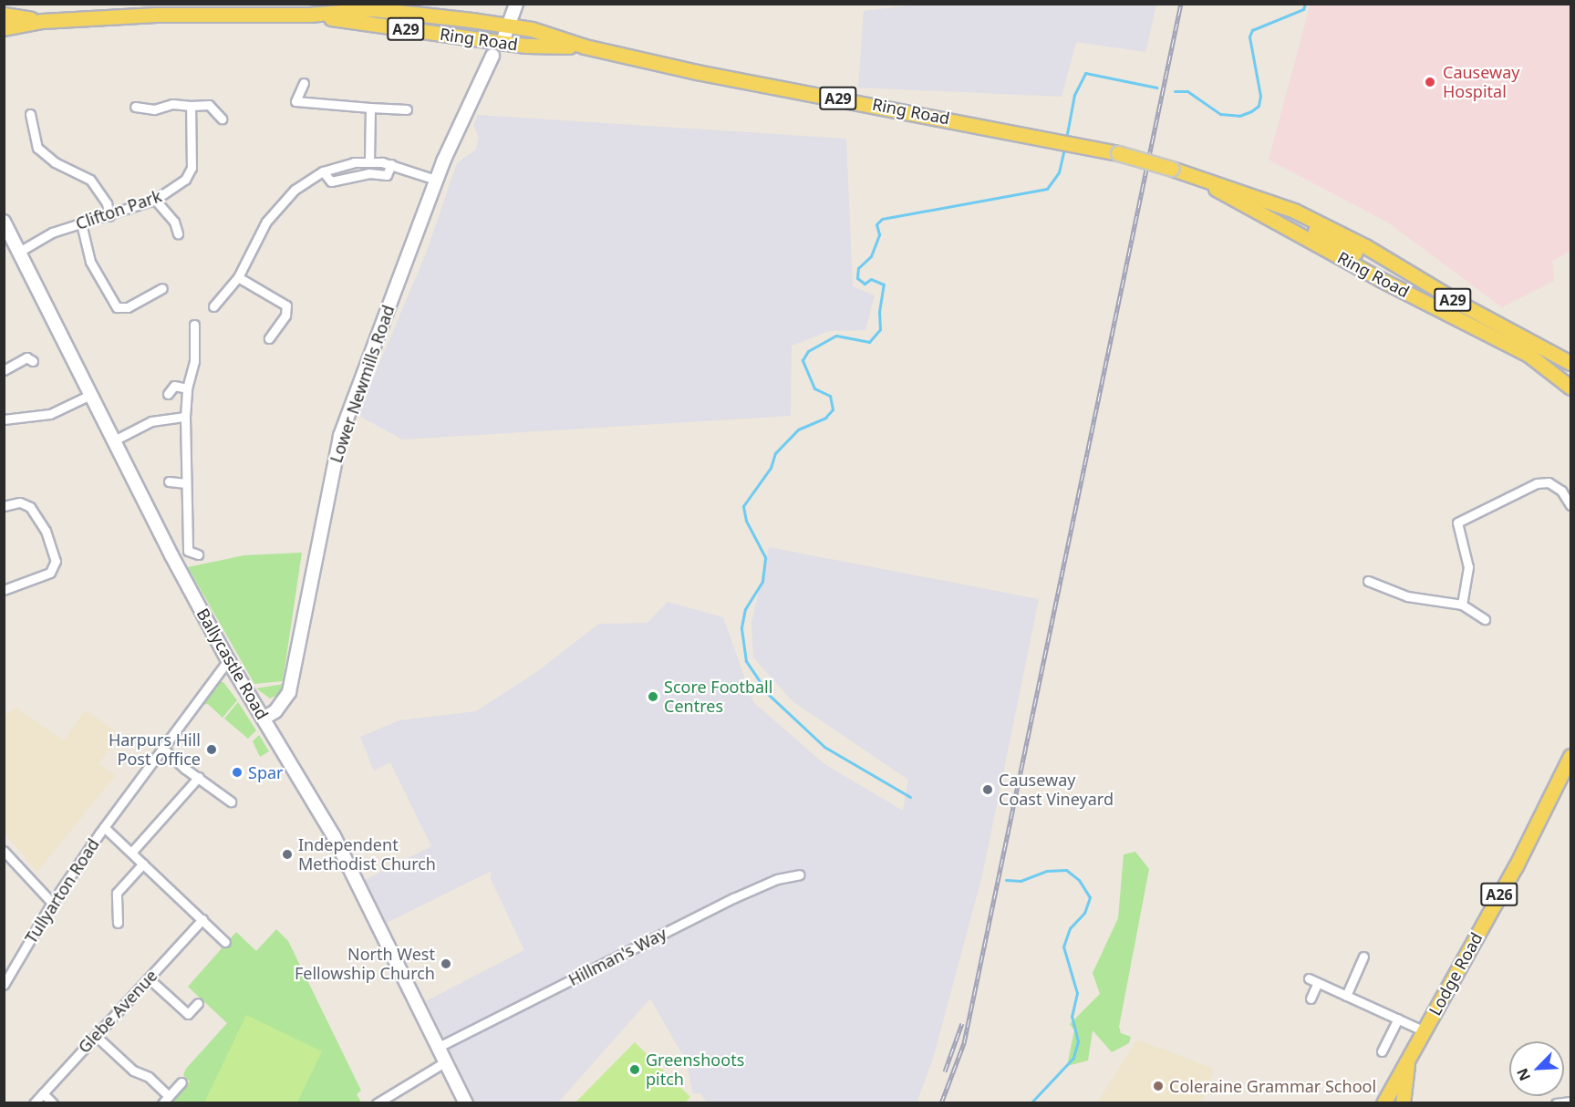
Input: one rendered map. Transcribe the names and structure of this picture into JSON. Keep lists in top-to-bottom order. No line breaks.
{"streets":{"main road":["A29","Ring Road","Lower Newmills Road","Ballycastle Road","A26","Lodge Road"],"street":["Clifton Park","Tullyarton Road","Hillman's Way","Glebe Avenue"]},"crossings":[["Clifton Park","Ballycastle Road"],["Lower Newmills Road","Ballycastle Road"],["Ballycastle Road","Tullyarton Road"],["Ballycastle Road","Hillman's Way"],["A26","Lodge Road"]],"places":["Causeway Hospital","Score Football Centres","Harpurs Hill Post Office","Spar","Causeway Coast Vineyard","Independent Methodist Church","North West Fellowship Church","Greenshoots pitch","Coleraine Grammar School"],"north":"bottom left"}
